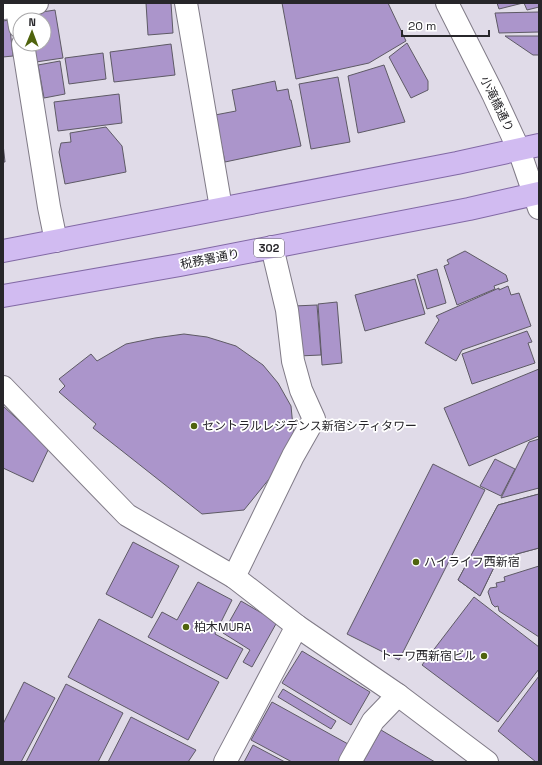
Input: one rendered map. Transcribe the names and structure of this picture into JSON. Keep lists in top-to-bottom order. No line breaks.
{"streets":{"main road":["302","税務署通り"],"street":["小滝橋通り"]},"crossings":[["小滝橋通り","税務署通り"]],"places":["セントラルレジデンス新宿シティタワー","ハイライフ西新宿","柏木MURA","トーワ西新宿ビル"],"scale_bar":"20 m","north":"top"}
